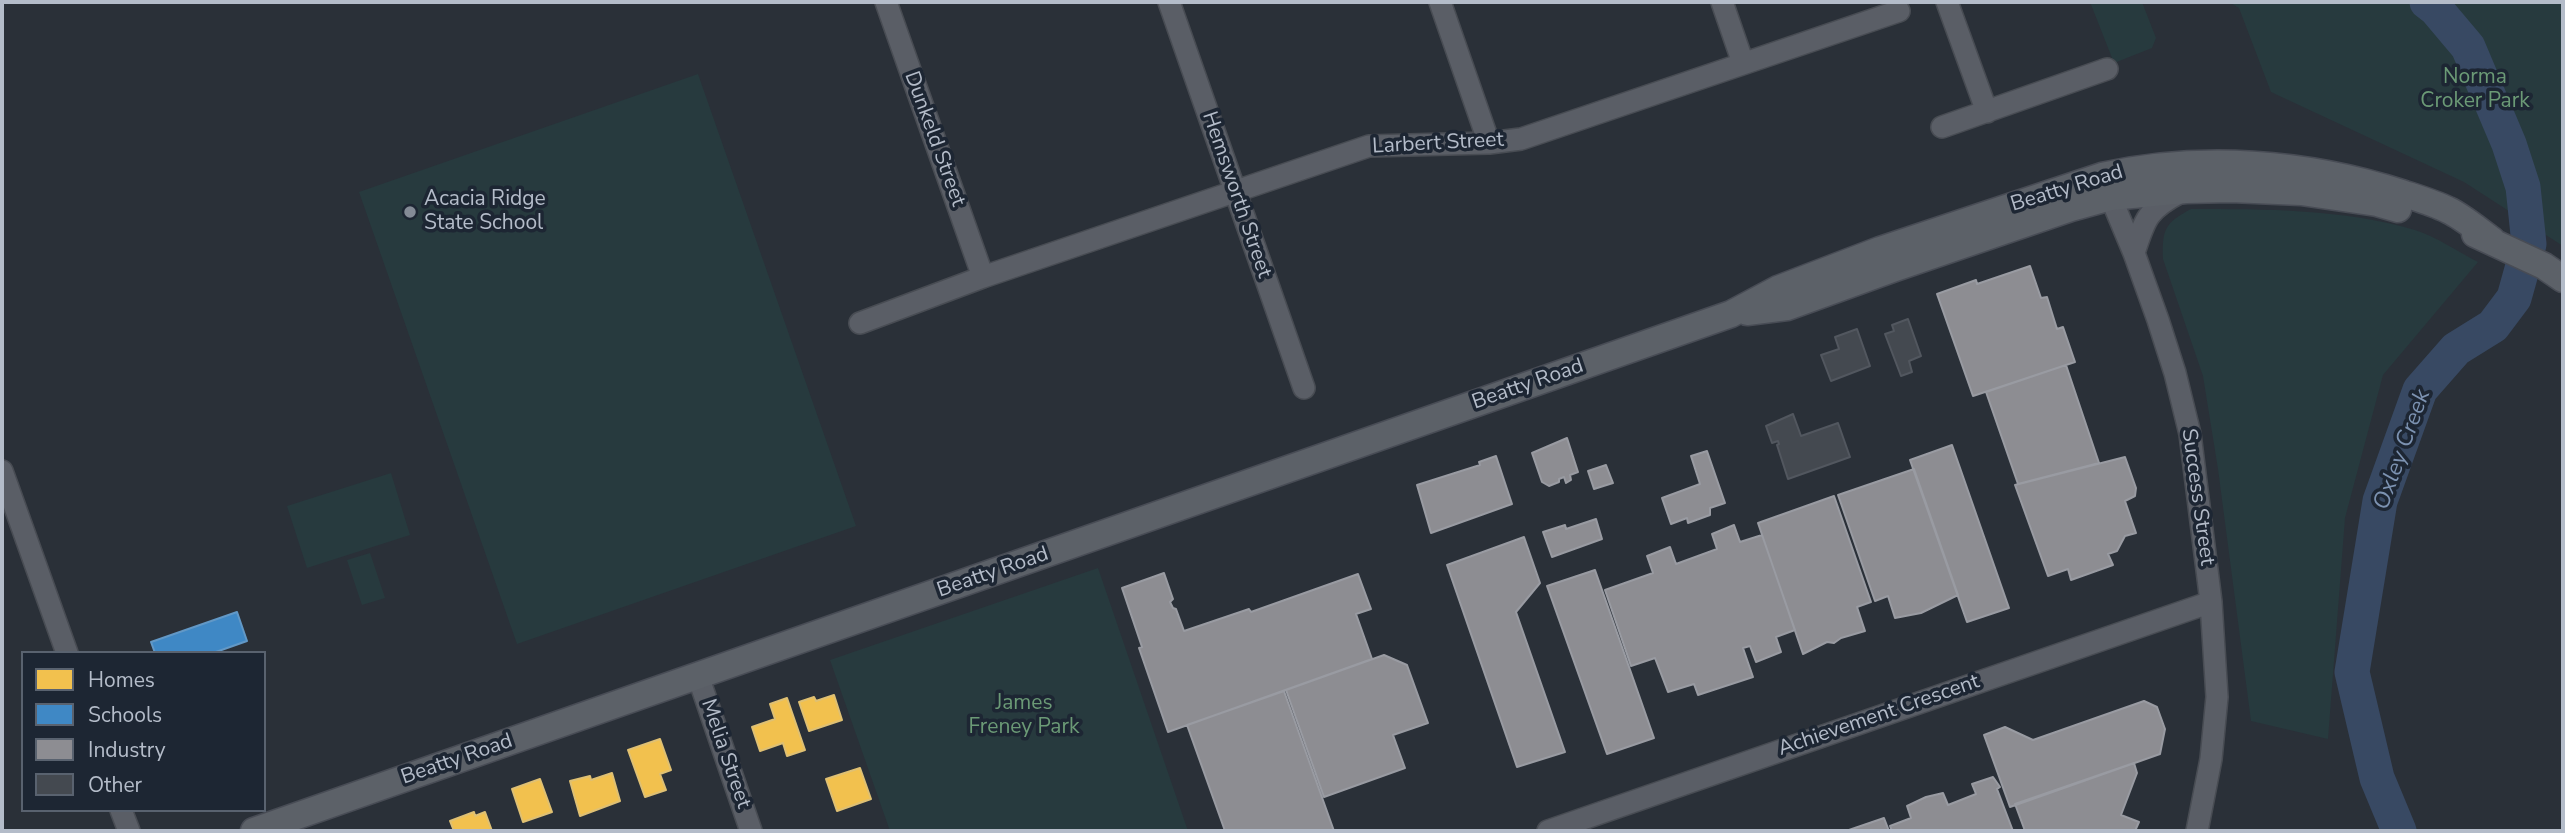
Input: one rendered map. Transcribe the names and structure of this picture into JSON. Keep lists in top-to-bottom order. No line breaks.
{"streets":{"main road":["Beatty Road"],"street":["Dunkeld Street","Larbert Street","Hemsworth Street","Success Street","Achievement Crescent","Melia Street"]},"crossings":[["Dunkeld Street","Larbert Street"],["Larbert Street","Hemsworth Street"],["Beatty Road","Success Street"],["Beatty Road","Melia Street"],["Success Street","Achievement Crescent"]],"water":["Oxley Creek"],"parks":["Norma Croker Park","James Freney Park"],"places":["Acacia Ridge State School"],"legend":["Homes","Schools","Industry","Other"]}
